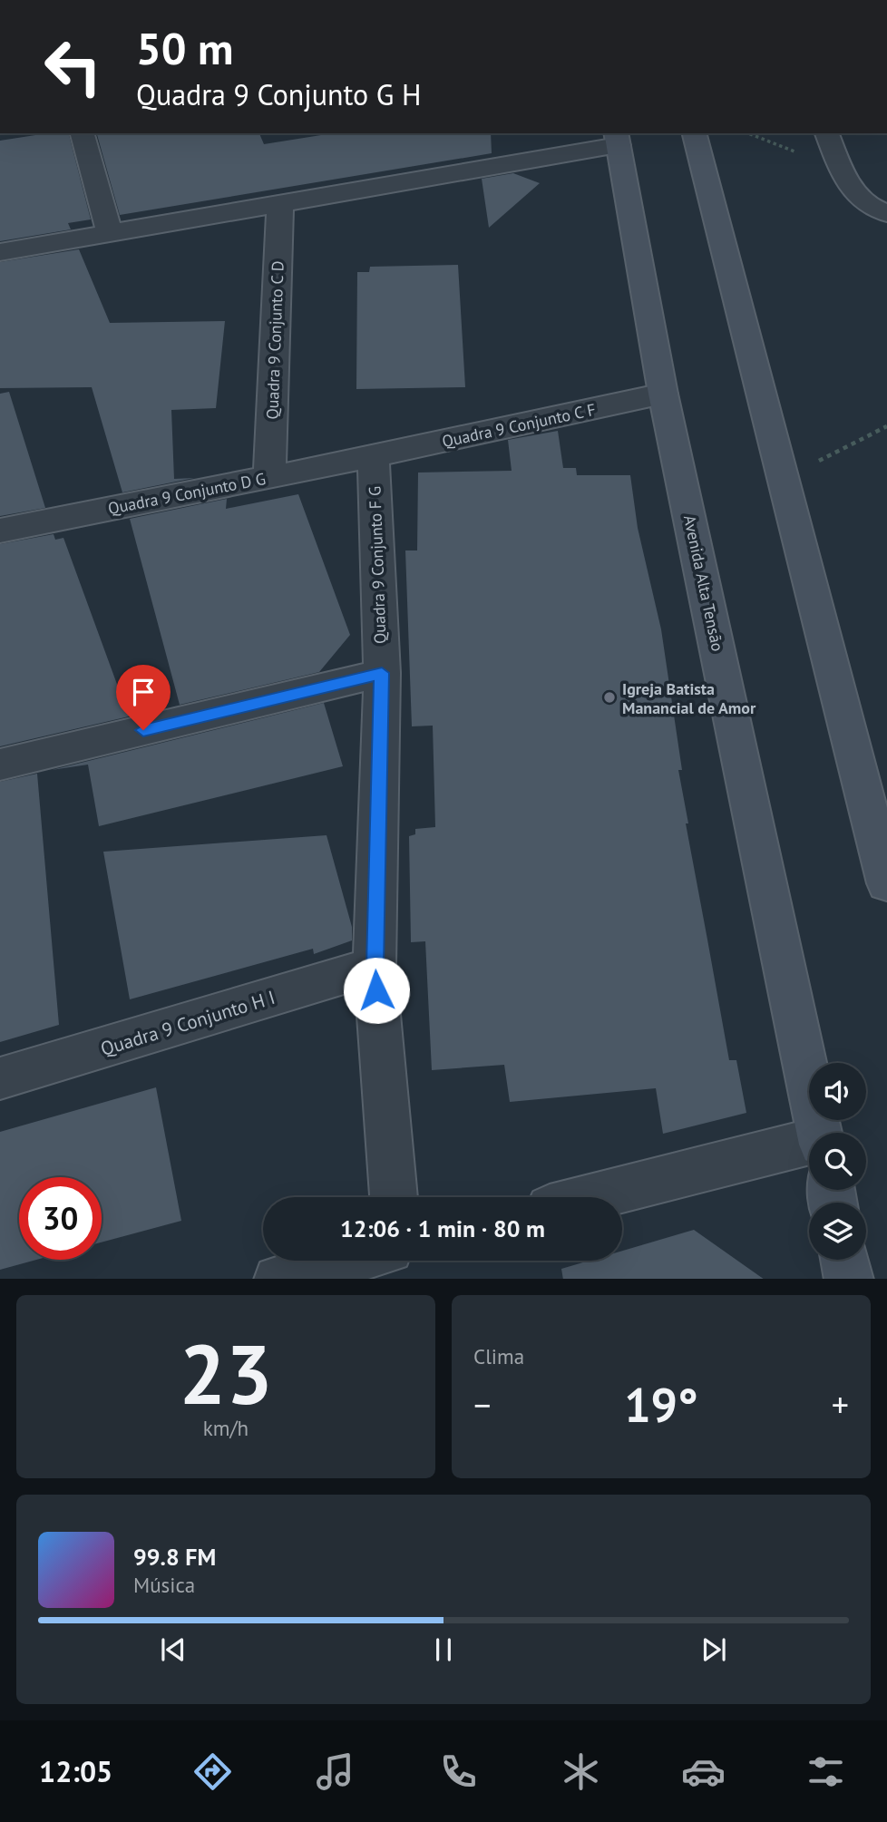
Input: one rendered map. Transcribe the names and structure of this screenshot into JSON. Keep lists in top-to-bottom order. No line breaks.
{"streets":{"street":["Quadra 9 Conjunto C D","Quadra 9 Conjunto C F","Quadra 9 Conjunto D G","Quadra 9 Conjunto F G","Avenida Alta Tensão","Quadra 9 Conjunto H I"]},"crossings":[["Quadra 9 Conjunto C D","Quadra 9 Conjunto D G"],["Quadra 9 Conjunto C F","Quadra 9 Conjunto D G"],["Quadra 9 Conjunto C F","Quadra 9 Conjunto F G"],["Quadra 9 Conjunto C F","Avenida Alta Tensão"],["Quadra 9 Conjunto D G","Quadra 9 Conjunto F G"],["Quadra 9 Conjunto F G","Quadra 9 Conjunto H I"]],"places":["Igreja Batista Manancial de Amor"],"page":{"turn":["50 m","Quadra 9 Conjunto G H"],"limit":"30","trip":"12:06 · 1 min · 80 m","tile":[["23","km/h"],"Clima"],"heat":["−","19°","+"],"song":["99.8 FM","Música"],"tabs":"12:05"}}
